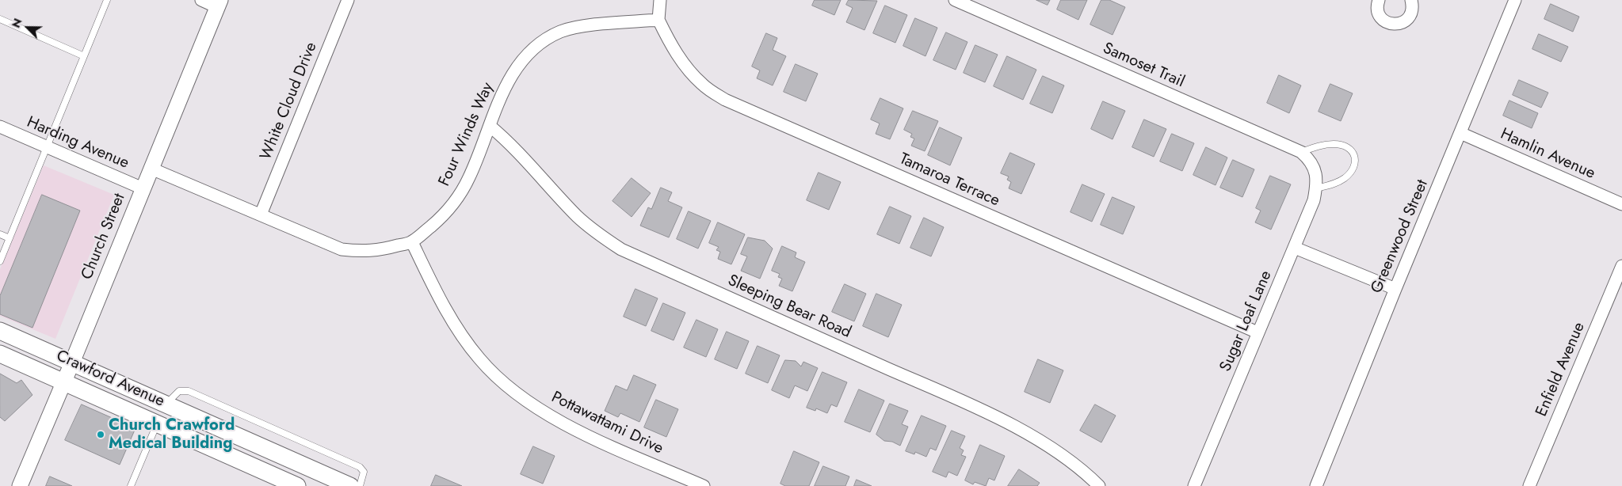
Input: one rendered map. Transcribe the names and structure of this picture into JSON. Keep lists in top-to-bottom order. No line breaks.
{"streets":{"main road":["Crawford Avenue"],"street":["Samoset Trail","White Cloud Drive","Four Winds Way","Harding Avenue","Hamlin Avenue","Tamaroa Terrace","Church Street","Greenwood Street","Sleeping Bear Road","Sugar Loaf Lane","Enfield Avenue","Pottawattami Drive"]},"crossings":[["Samoset Trail","Sugar Loaf Lane"],["White Cloud Drive","Four Winds Way"],["Four Winds Way","Tamaroa Terrace"],["Four Winds Way","Church Street"],["Four Winds Way","Sleeping Bear Road"],["Four Winds Way","Pottawattami Drive"],["Harding Avenue","Church Street"],["Hamlin Avenue","Greenwood Street"],["Tamaroa Terrace","Sugar Loaf Lane"],["Church Street","Crawford Avenue"]],"places":["Church Crawford Medical Building"],"north":"top left"}
